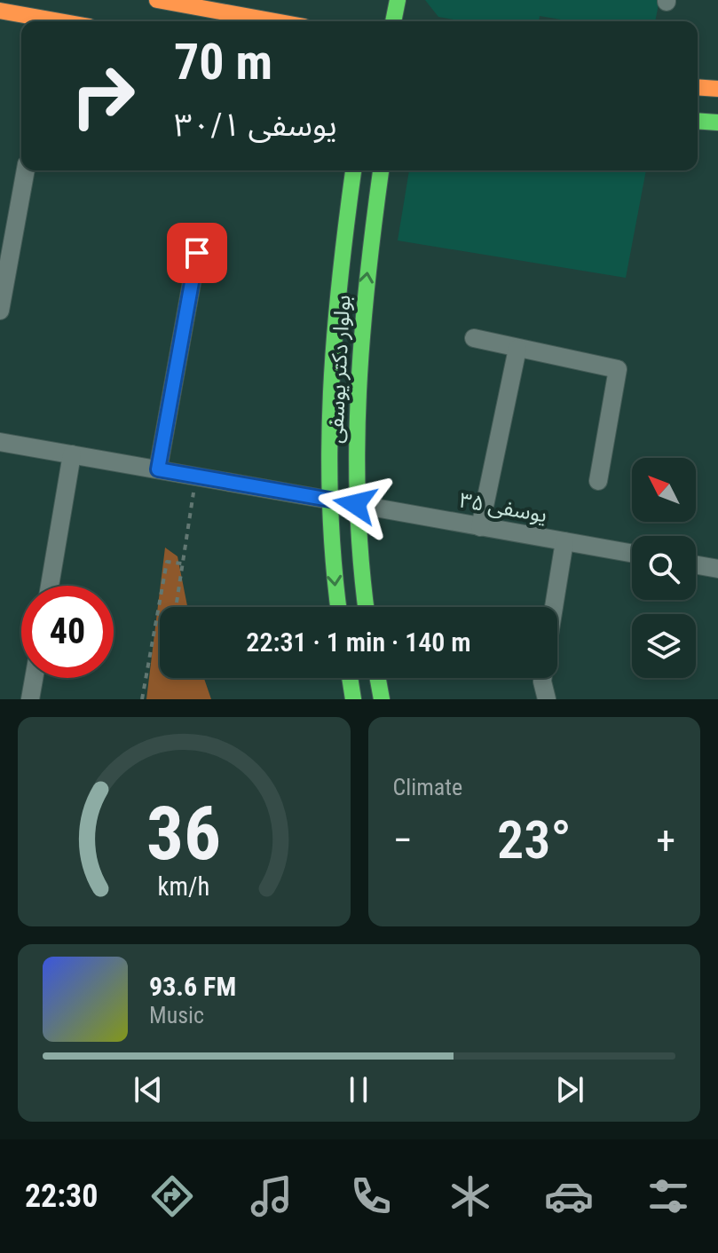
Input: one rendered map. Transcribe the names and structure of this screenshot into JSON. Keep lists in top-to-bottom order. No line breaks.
{"streets":{"street":["بولوار دکتر یوسفی","یوسفی ۳۵"]},"crossings":[["بولوار دکتر یوسفی","یوسفی ۳۵"]],"north":"top left","page":{"turn":["70 m","یوسفی ۳۰/۱"],"limit":"40","trip":"22:31 · 1 min · 140 m","tile":"Climate","heat":["−","23°","+"],"song":["93.6 FM","Music"],"tabs":"22:30","gauge":["36","km/h"]}}
